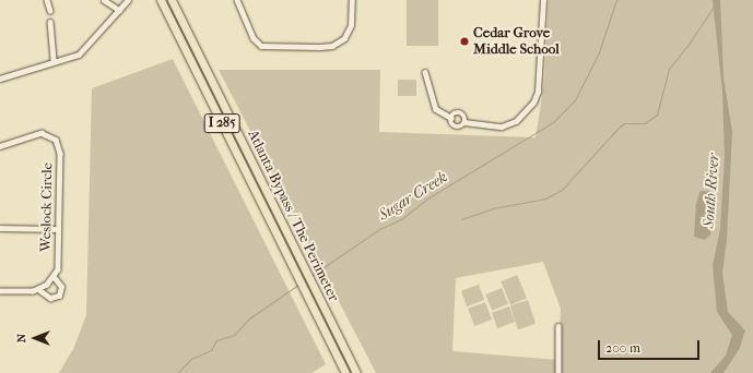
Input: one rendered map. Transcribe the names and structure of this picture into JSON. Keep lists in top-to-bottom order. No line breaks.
{"streets":{"highway":["I 285","Atlanta Bypass / The Perimeter"],"street":["Weslock Circle"]},"water":["South River","Sugar Creek"],"places":["Cedar Grove Middle School"],"scale_bar":"200 m","north":"left"}
